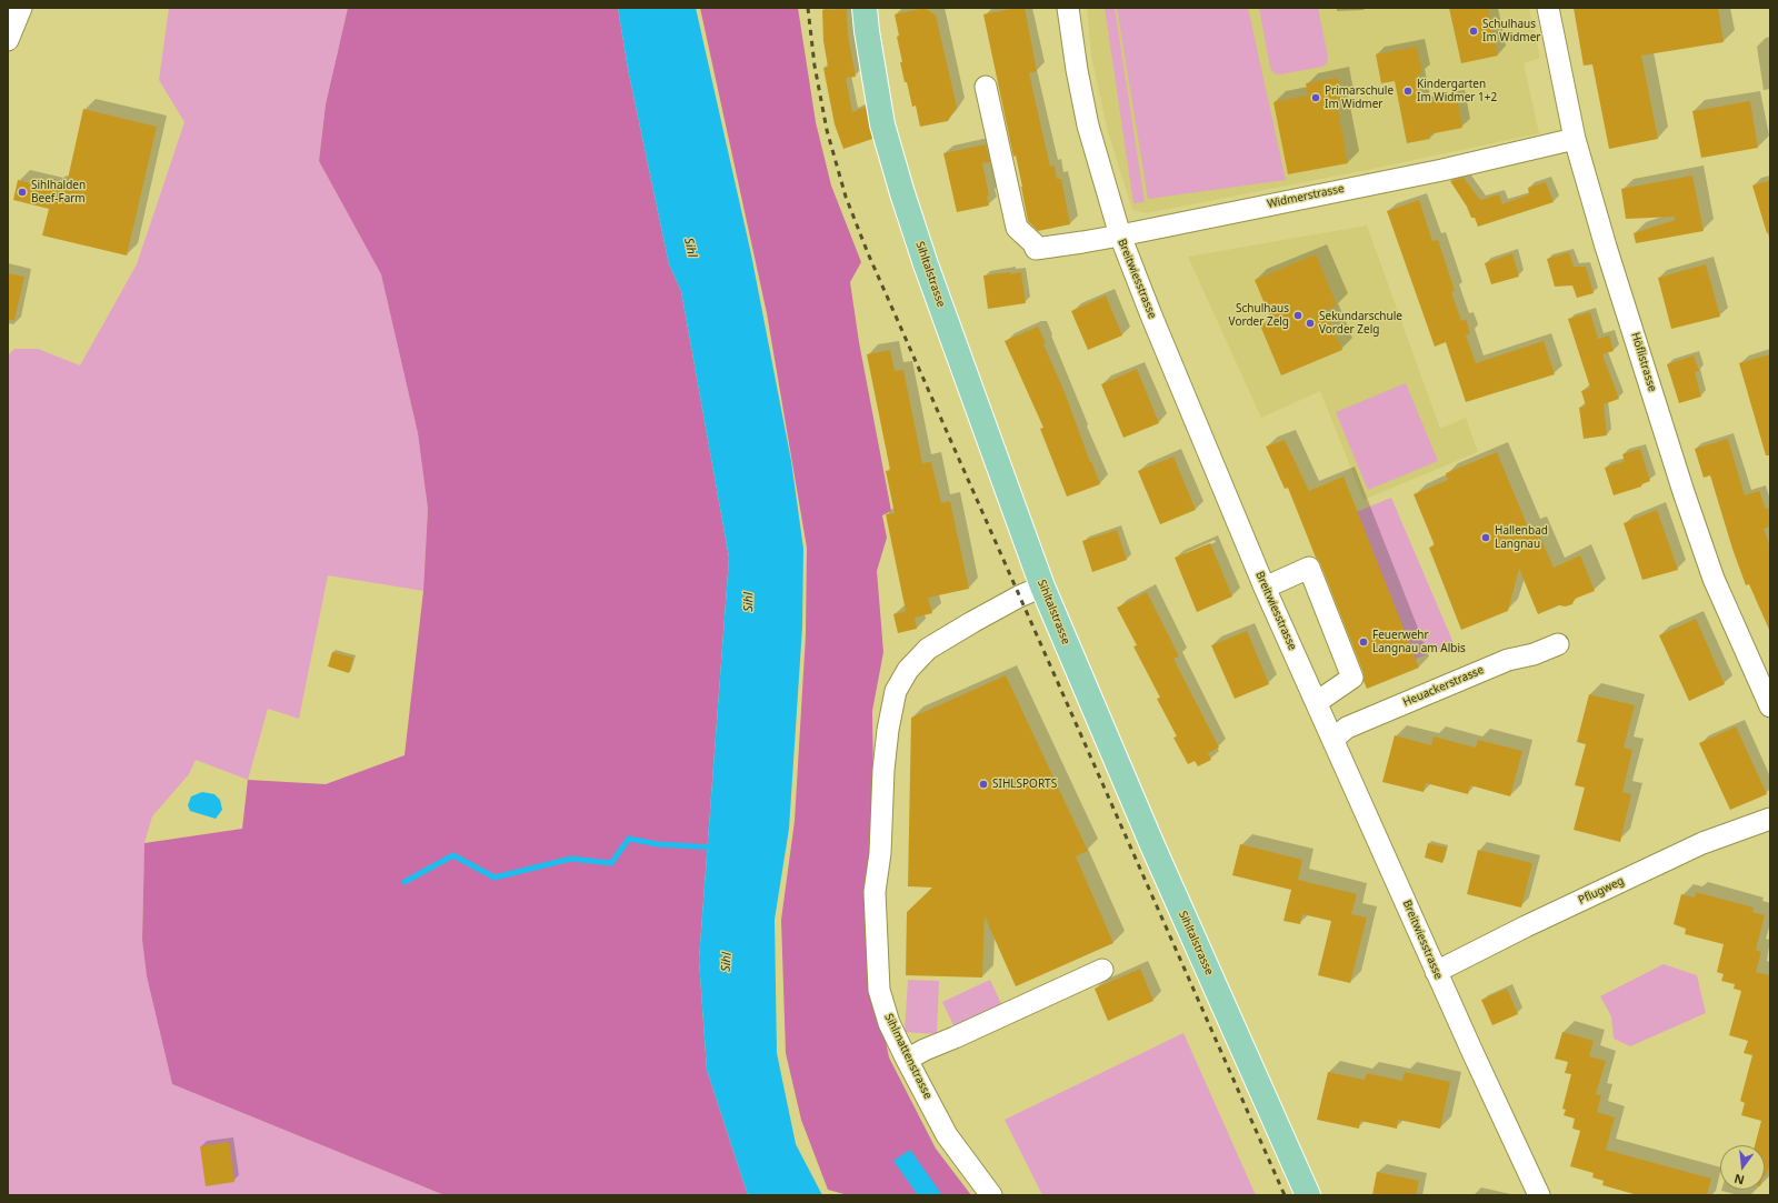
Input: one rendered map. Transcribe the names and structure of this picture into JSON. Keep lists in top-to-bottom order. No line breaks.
{"streets":{"main road":["Sihltalstrasse"],"street":["Widmerstrasse","Breitwiesstrasse","Höflistrasse","Heuackerstrasse","Pflugweg","Sihlmattenstrasse"]},"crossings":[["Widmerstrasse","Breitwiesstrasse"],["Widmerstrasse","Höflistrasse"],["Sihltalstrasse","Sihlmattenstrasse"],["Breitwiesstrasse","Heuackerstrasse"],["Breitwiesstrasse","Pflugweg"]],"water":["Sihl"],"places":["Schulhaus Im Widmer","Kindergarten Im Widmer 1+2","Primarschule Im Widmer","Sihlhalden Beef-Farm","Schulhaus Vorder Zelg","Sekundarschule Vorder Zelg","Hallenbad Langnau","Feuerwehr Langnau am Albis","SIHLSPORTS"],"north":"bottom"}
